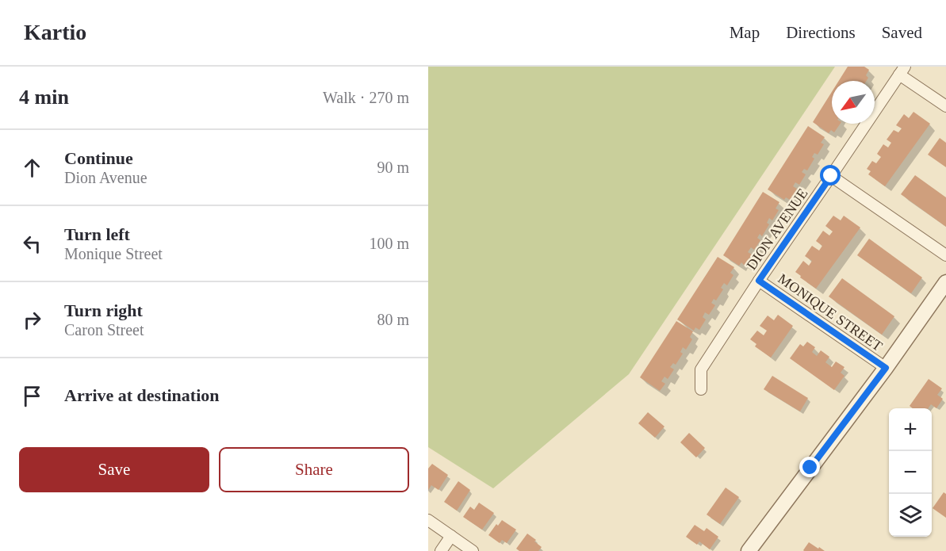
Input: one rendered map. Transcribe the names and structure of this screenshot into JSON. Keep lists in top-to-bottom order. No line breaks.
{"streets":{"street":["DION AVENUE","MONIQUE STREET"]},"crossings":[["DION AVENUE","MONIQUE STREET"]],"north":"bottom left","page":{"header":"Kartio","nav":["Map","Directions","Saved"],"heading":["4 min","Walk · 270 m"],"list":[["Continue","Dion Avenue","90 m"],["Turn left","Monique Street","100 m"],["Turn right","Caron Street","80 m"],"Arrive at destination"],"map_buttons":["+","−"],"buttons":["Save","Share"]}}
